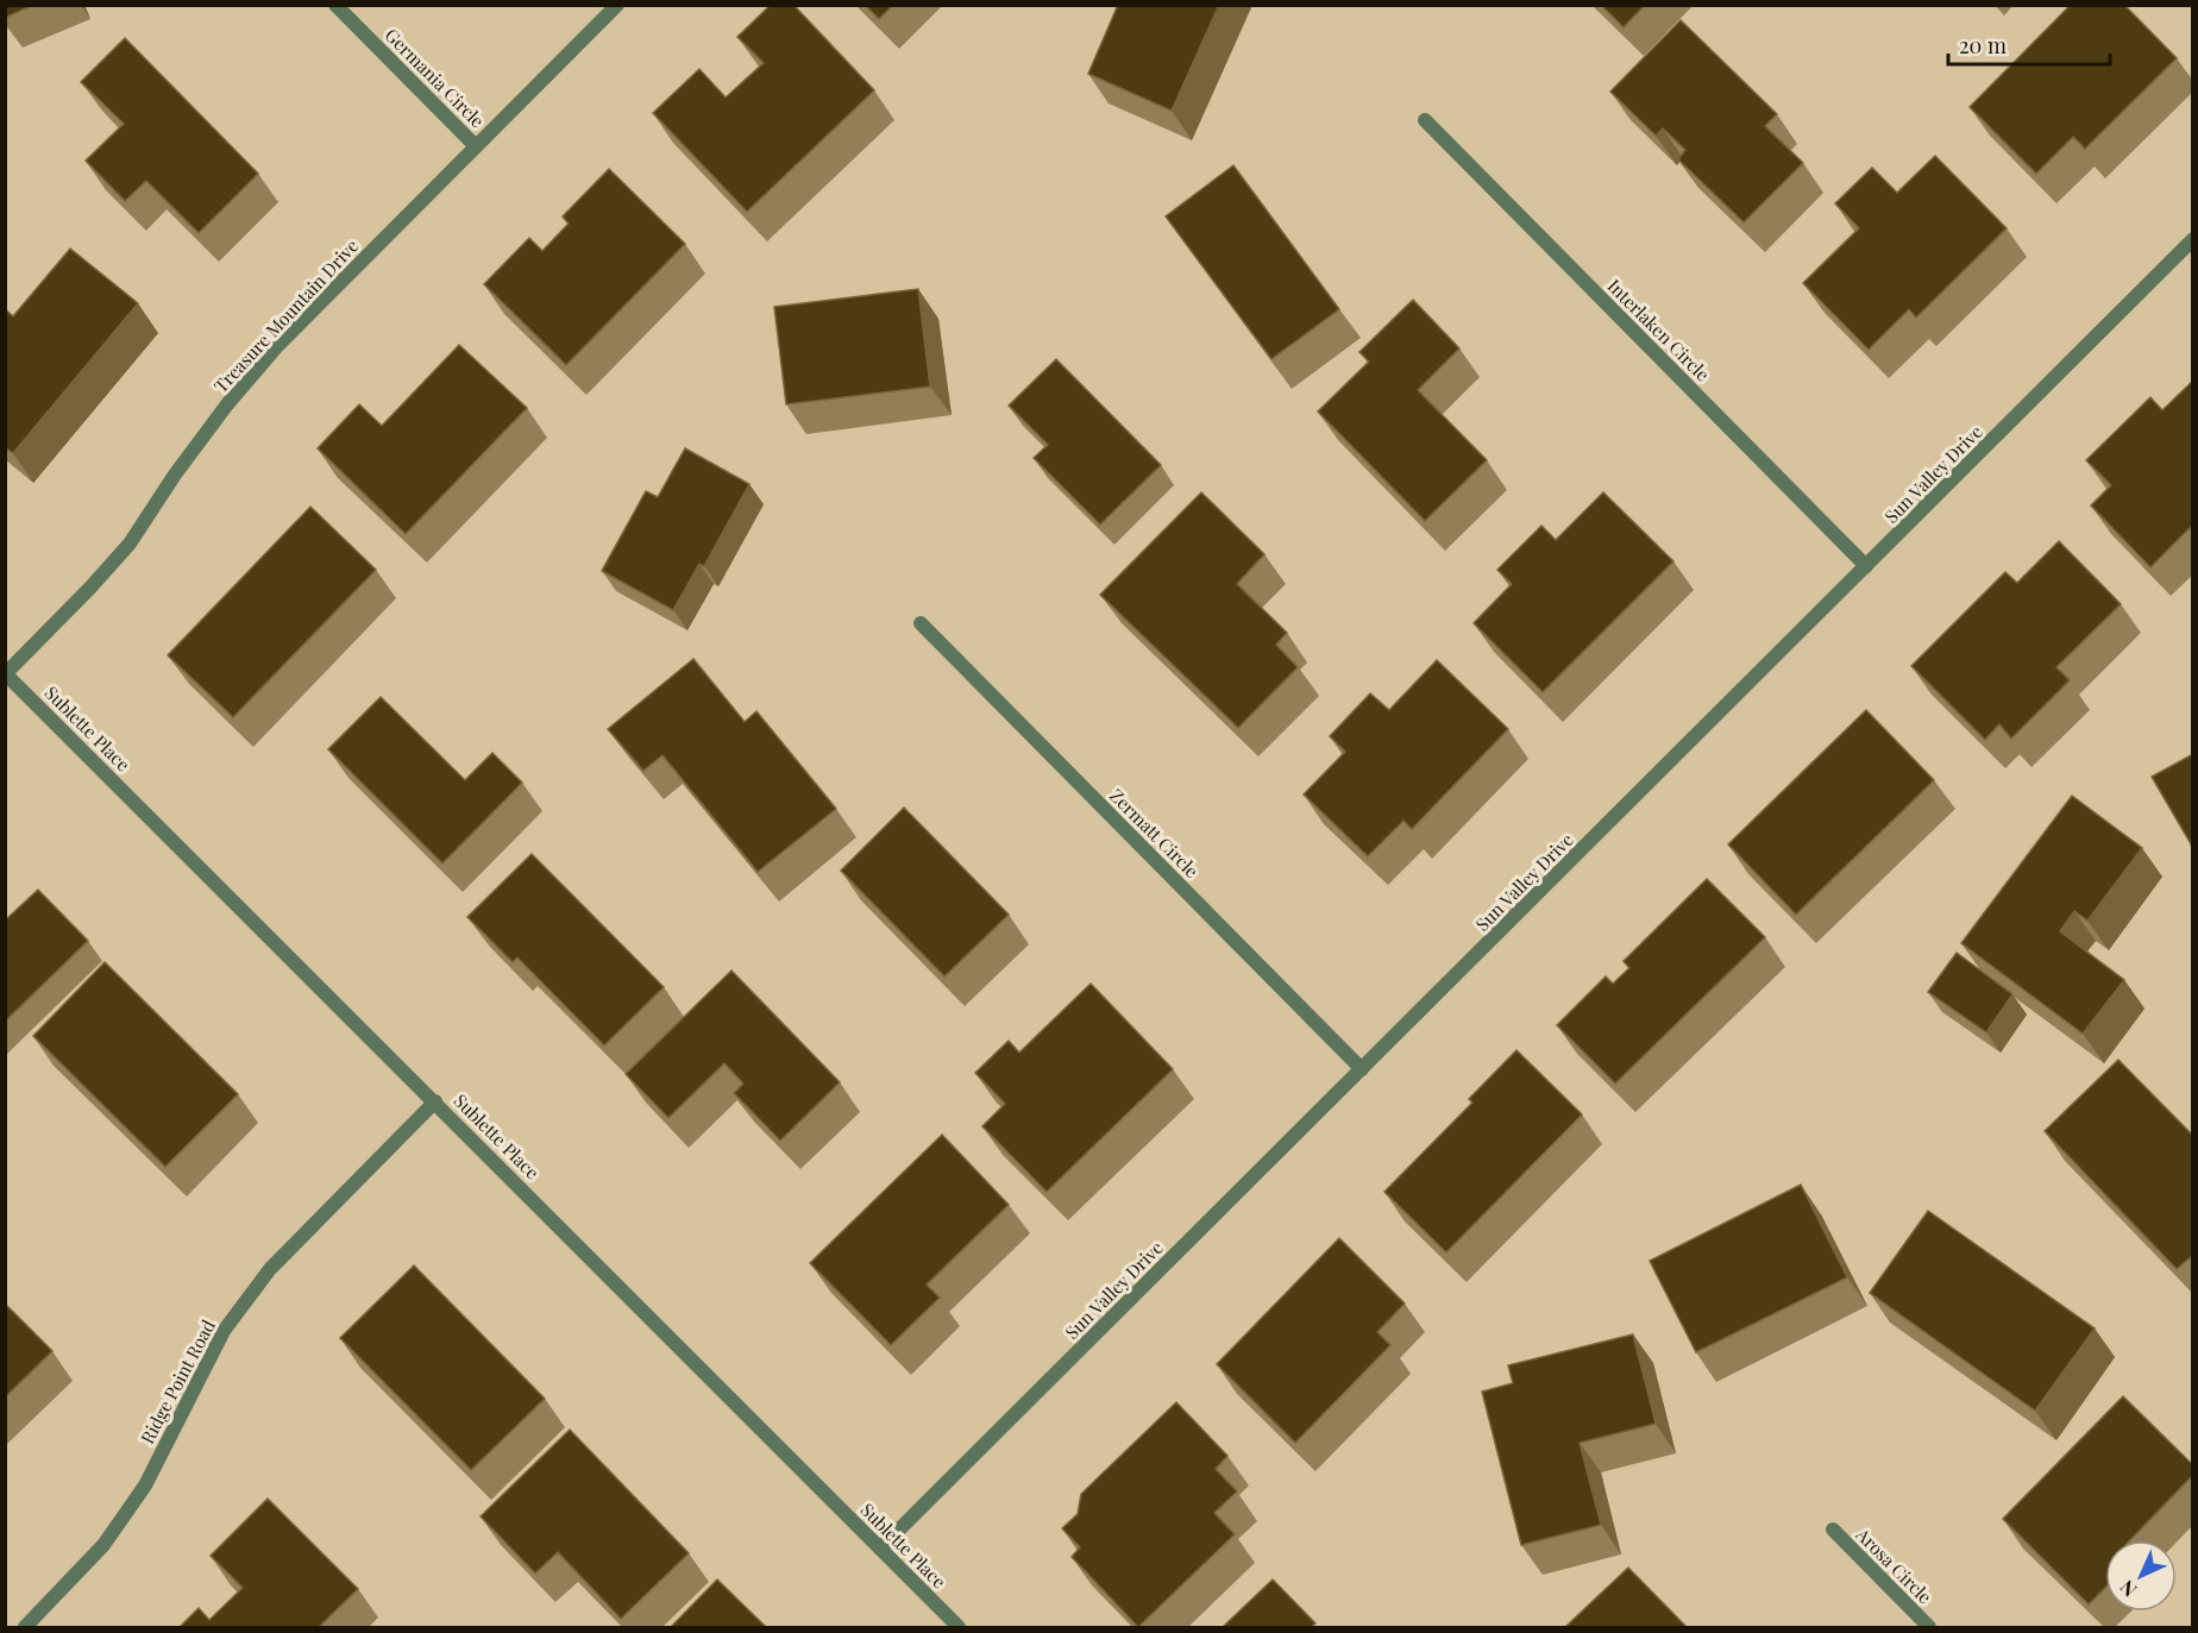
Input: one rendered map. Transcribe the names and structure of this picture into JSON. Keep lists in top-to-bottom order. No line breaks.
{"streets":{"street":["Germania Circle","Treasure Mountain Drive","Interlaken Circle","Sun Valley Drive","Sublette Place","Zermatt Circle","Ridge Point Road","Arosa Circle"]},"crossings":[["Germania Circle","Treasure Mountain Drive"],["Treasure Mountain Drive","Sublette Place"],["Interlaken Circle","Sun Valley Drive"],["Sun Valley Drive","Sublette Place"],["Sun Valley Drive","Zermatt Circle"],["Sublette Place","Ridge Point Road"]],"scale_bar":"20 m","north":"bottom left"}
